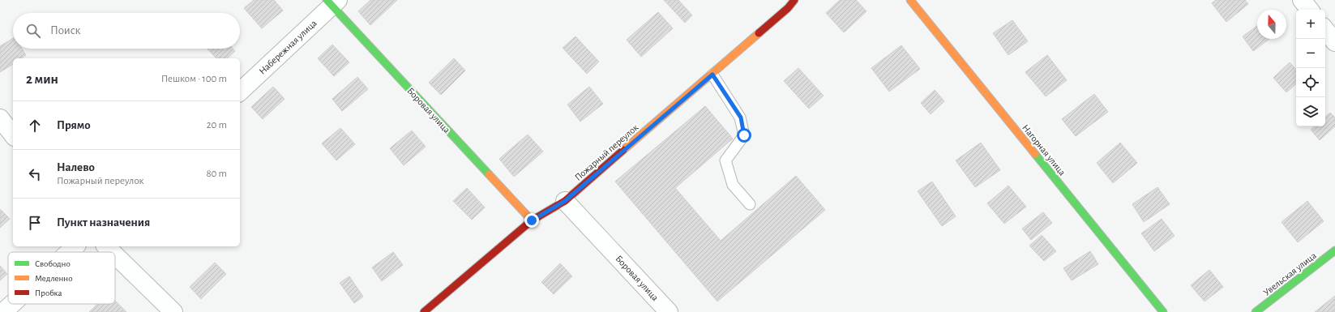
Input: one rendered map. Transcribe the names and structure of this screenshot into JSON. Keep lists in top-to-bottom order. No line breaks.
{"streets":{"street":["Набережная улица","Боровая улица","Нагорная улица","Пожарный переулок","Увельская улица"]},"crossings":[["Набережная улица","Боровая улица"],["Боровая улица","Пожарный переулок"]],"legend":["Свободно","Медленно","Пробка"],"north":"top","page":{"map_buttons":["+","−"],"search":"Поиск","heading":["2 мин","Пешком · 100 m"],"list":[["Прямо","20 m"],["Налево","Пожарный переулок","80 m"],"Пункт назначения"]}}
